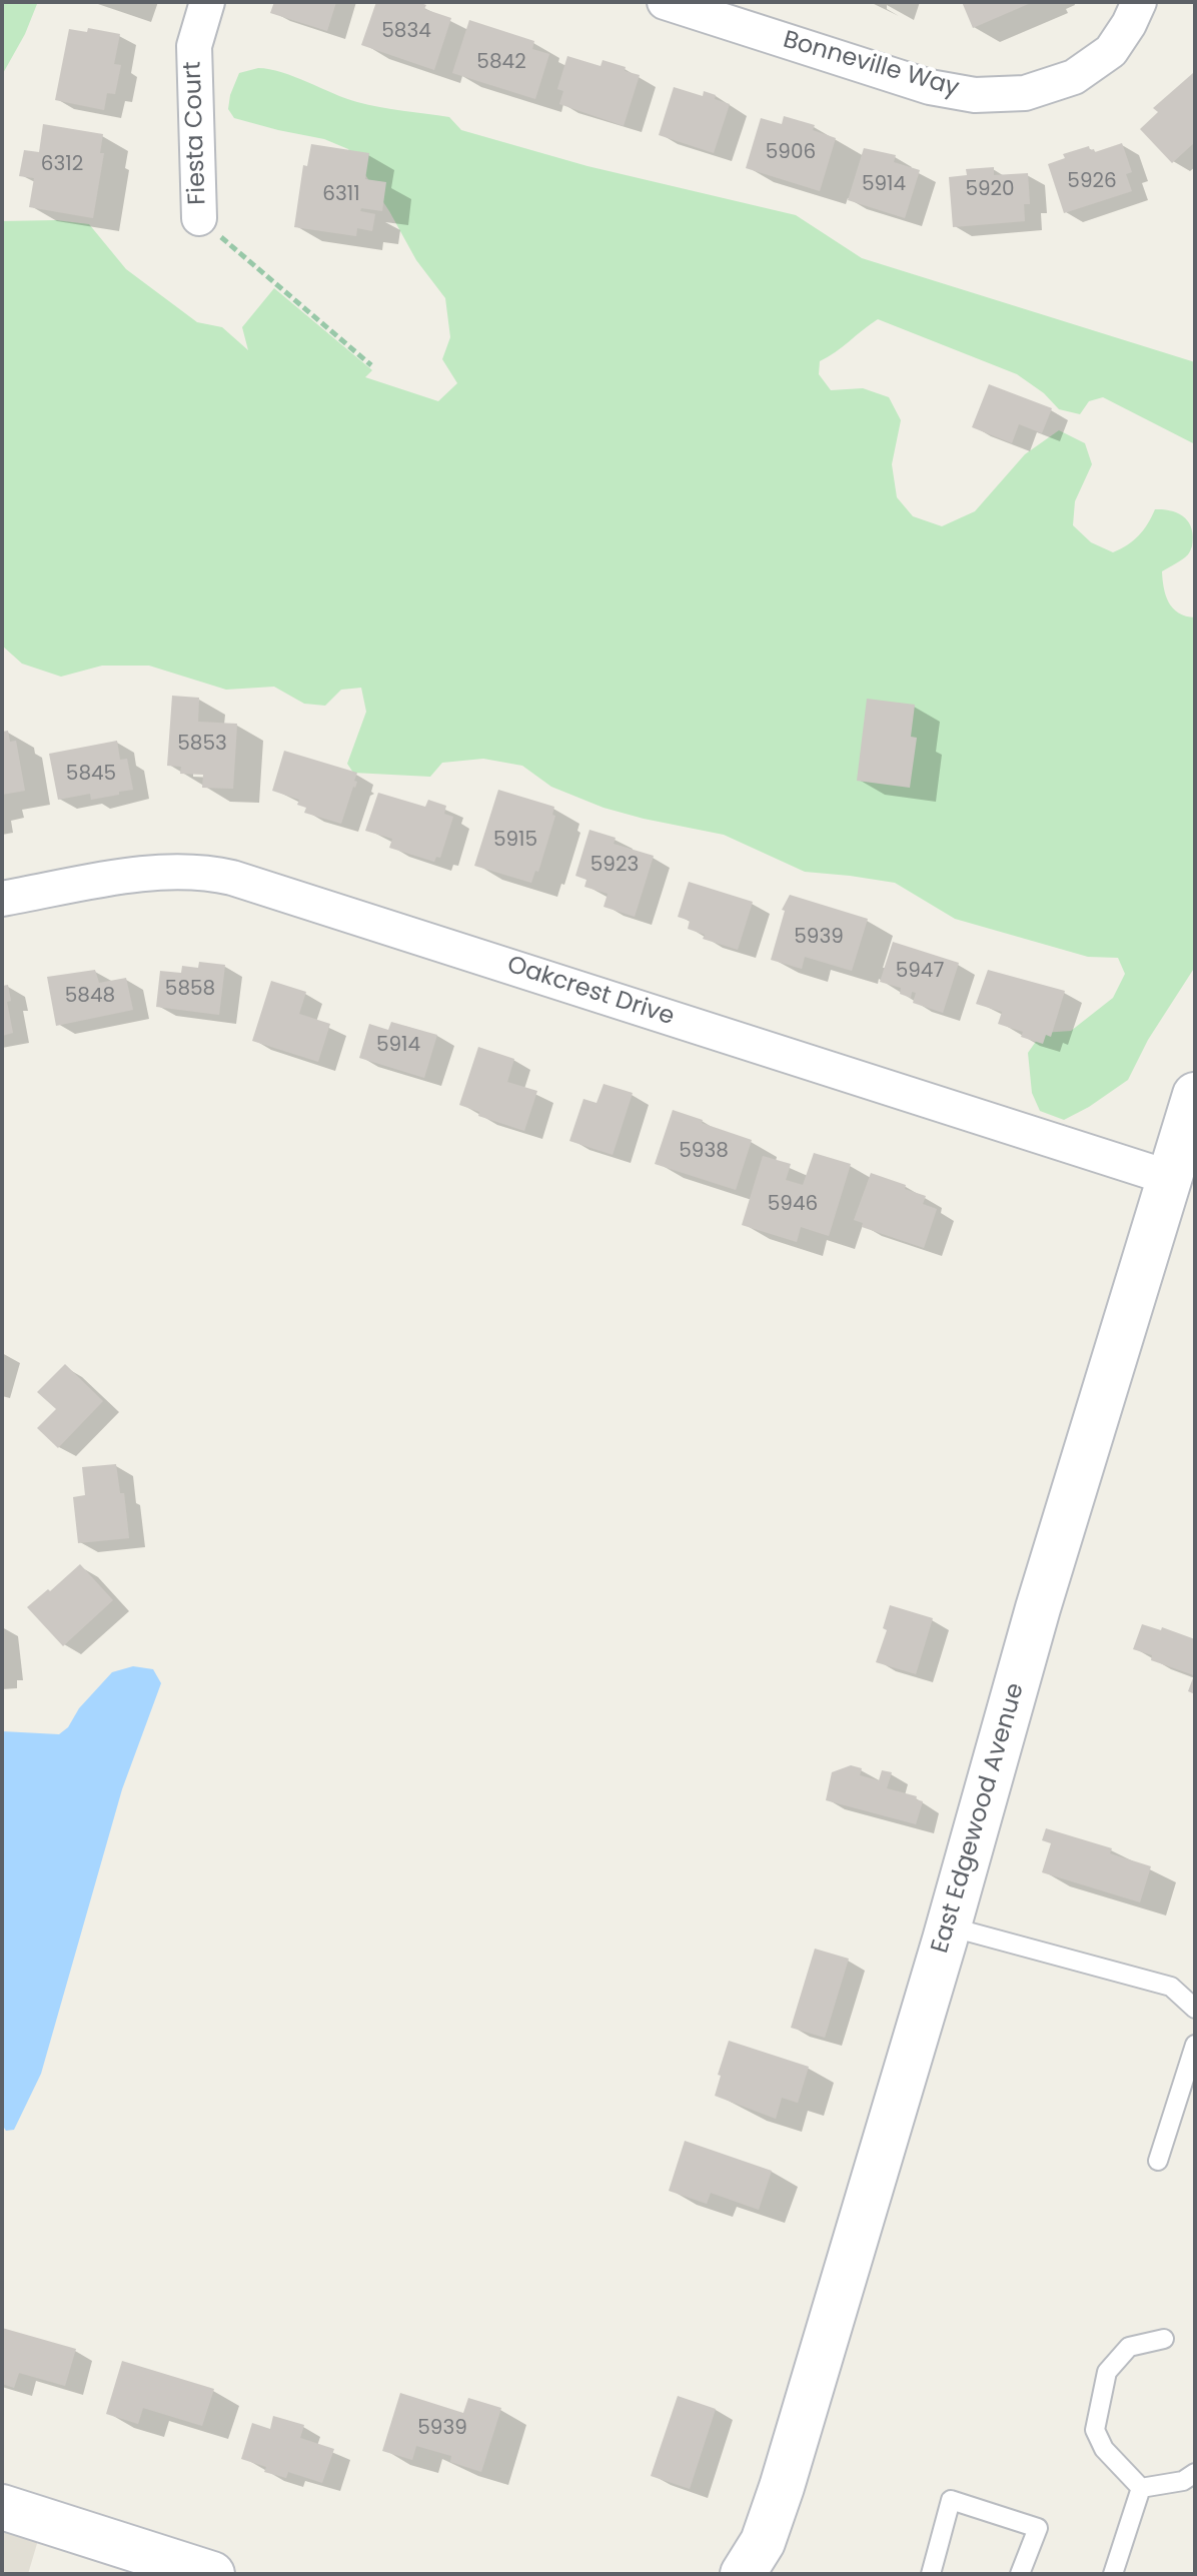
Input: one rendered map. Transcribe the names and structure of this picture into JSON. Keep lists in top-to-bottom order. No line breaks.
{"streets":{"main road":["East Edgewood Avenue"],"street":["Bonneville Way","Fiesta Court","Oakcrest Drive"]},"crossings":[["Oakcrest Drive","East Edgewood Avenue"]],"house_numbers":["5834","5842","5906","6312","5926","5914","5920","6311","5853","5845","5915","5923","5939","5947","5858","5848","5914","5938","5946","5939"]}
